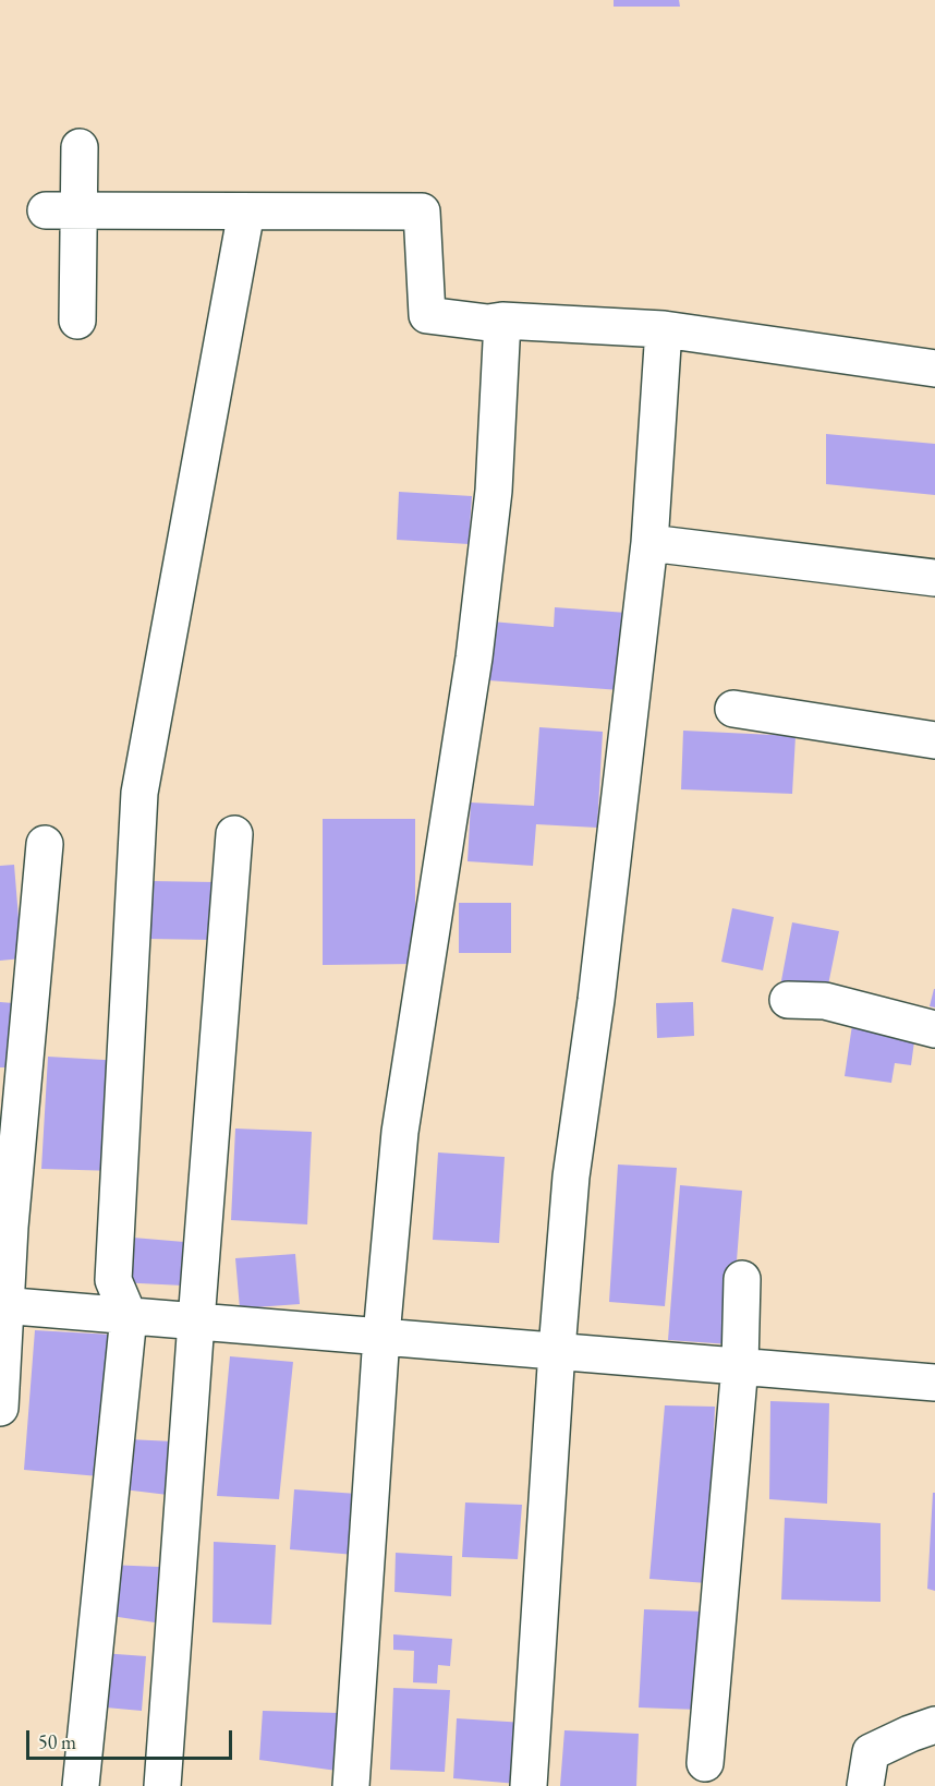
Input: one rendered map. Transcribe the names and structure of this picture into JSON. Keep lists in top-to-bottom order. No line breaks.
{"scale_bar":"50 m"}
